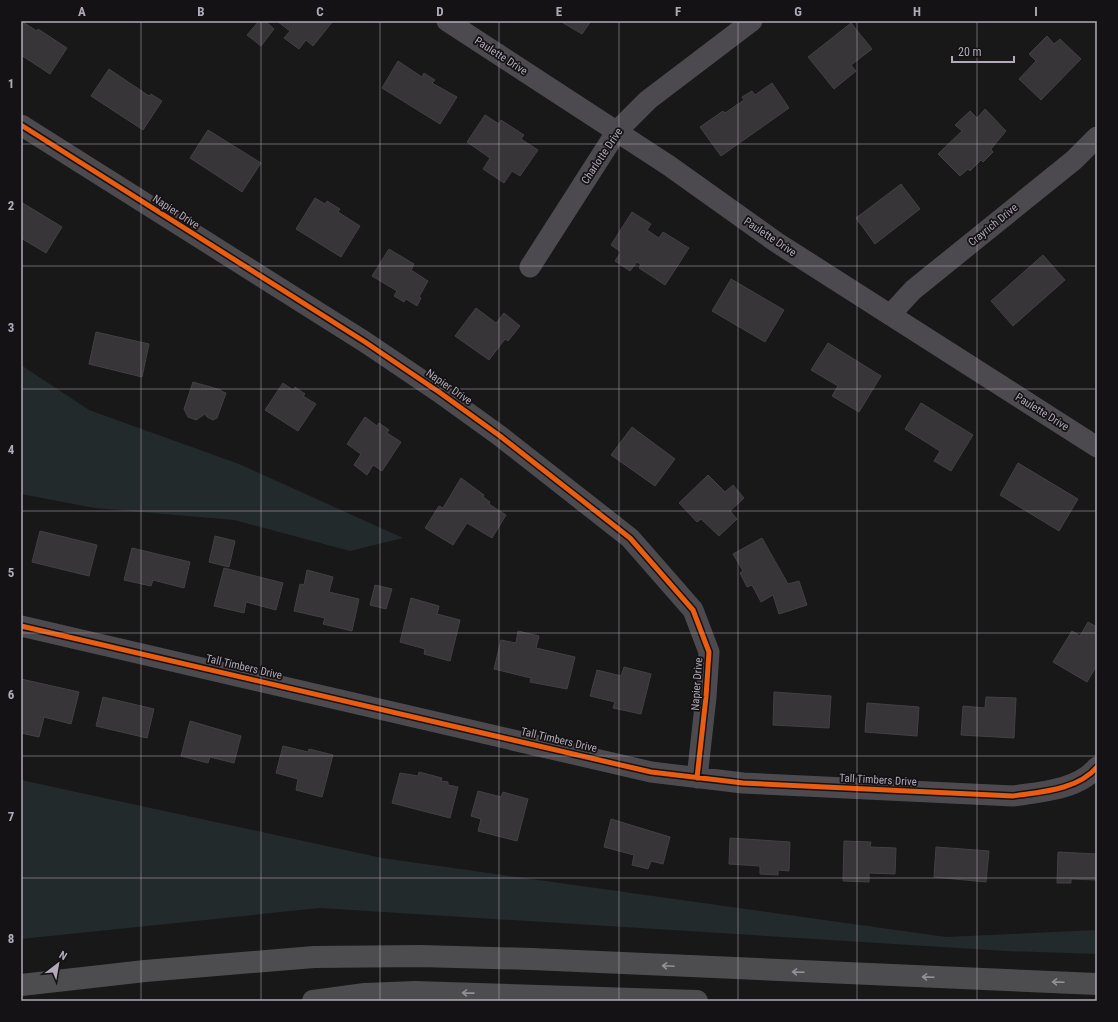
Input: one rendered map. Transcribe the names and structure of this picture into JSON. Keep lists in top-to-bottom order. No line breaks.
{"streets":{"street":["Paulette Drive","Charlotte Drive","Napier Drive","Crayrich Drive","Tall Timbers Drive"]},"crossings":[["Paulette Drive","Charlotte Drive"],["Paulette Drive","Crayrich Drive"],["Napier Drive","Tall Timbers Drive"]],"scale_bar":"20 m","north":"top right","grid":{"columns":["A","B","C","D","E","F","G","H","I"],"rows":["1","2","3","4","5","6","7","8"]}}
